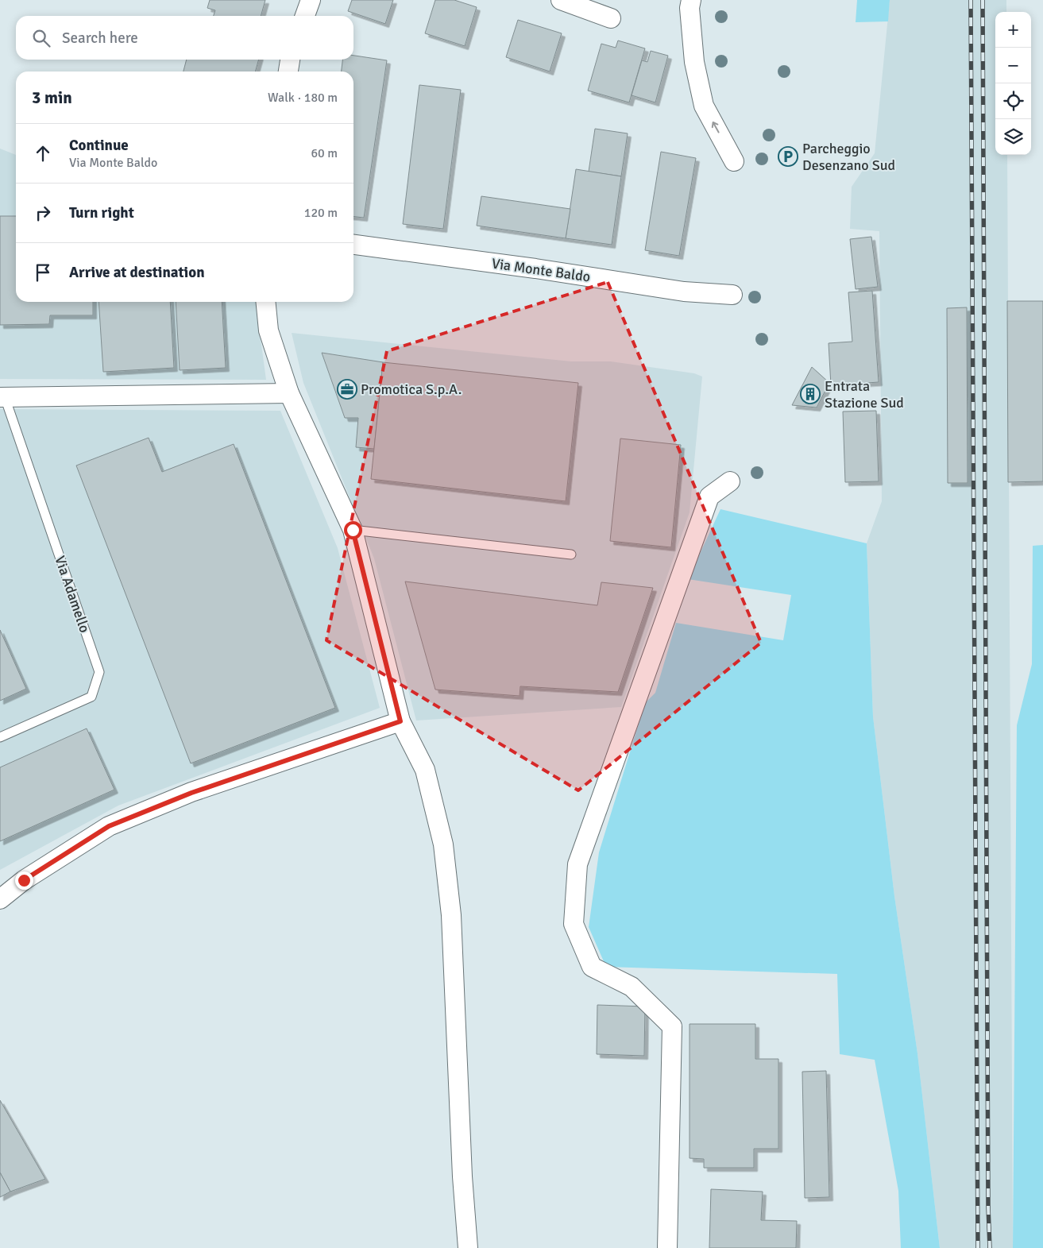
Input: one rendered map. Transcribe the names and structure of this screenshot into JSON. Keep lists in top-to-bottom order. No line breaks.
{"streets":{"street":["Via Monte Baldo","Via Adamello"]},"places":{"parking":["Parcheggio Desenzano Sud"],"office":["Promotica S.p.A."],"building":["Entrata Stazione Sud"]},"page":{"map_buttons":["+","−"],"search":"Search here","heading":["3 min","Walk · 180 m"],"list":[["Continue","Via Monte Baldo","60 m"],["Turn right","120 m"],"Arrive at destination"]}}
